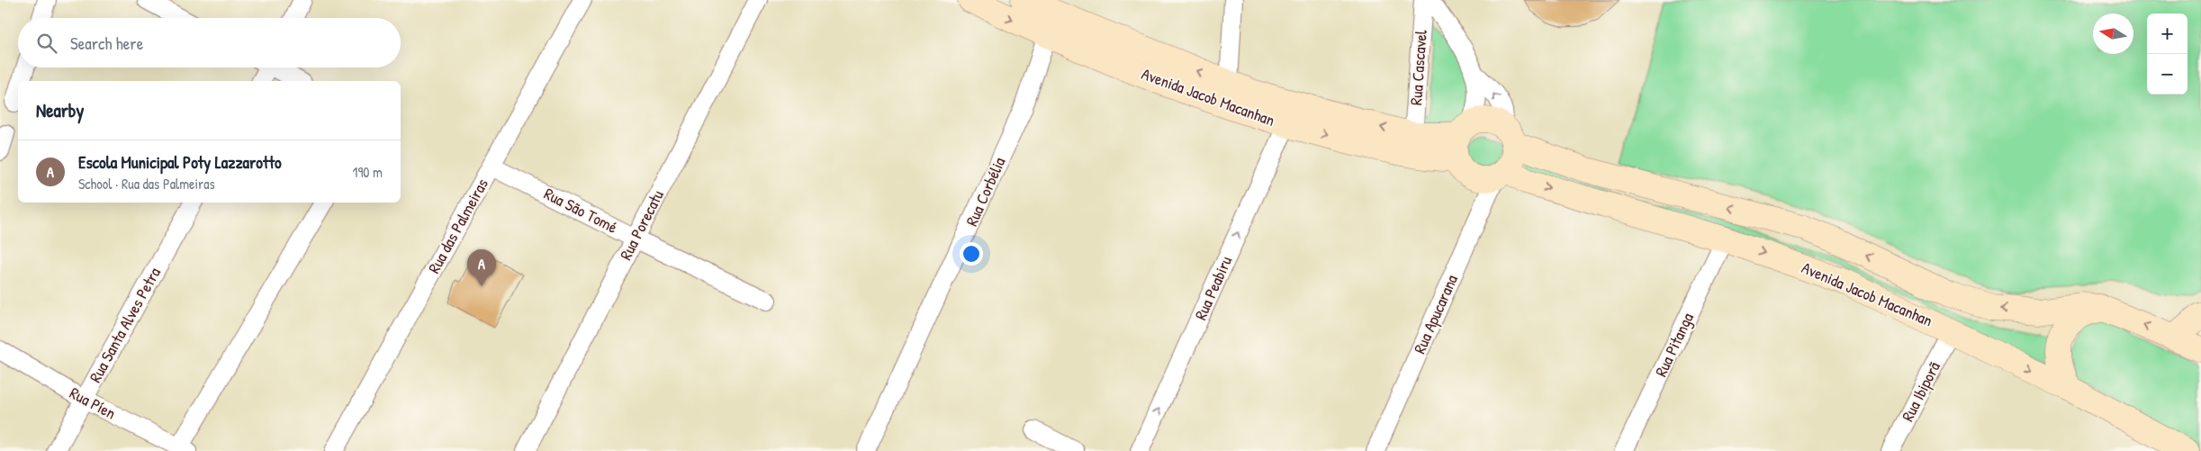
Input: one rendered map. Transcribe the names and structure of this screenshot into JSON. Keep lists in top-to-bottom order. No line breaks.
{"streets":{"main road":["Avenida Jacob Macanhan"],"street":["Rua Cascavel","Rua Corbélia","Rua São Tomé","Rua Porecatu","Rua das Palmeiras","Rua Peabiru","Rua Apucarana","Rua Santa Alves Petra","Rua Pitanga","Rua Ibiporã","Rua Píen"]},"crossings":[["Rua Cascavel","Avenida Jacob Macanhan"],["Rua Cascavel","Rua Apucarana"],["Avenida Jacob Macanhan","Rua Corbélia"],["Avenida Jacob Macanhan","Rua Peabiru"],["Avenida Jacob Macanhan","Rua Apucarana"],["Avenida Jacob Macanhan","Rua Pitanga"],["Avenida Jacob Macanhan","Rua Ibiporã"],["Rua São Tomé","Rua Porecatu"],["Rua São Tomé","Rua das Palmeiras"],["Rua Santa Alves Petra","Rua Píen"]],"one_way":["Rua Peabiru"],"north":"left","page":{"map_buttons":["+","−"],"search":"Search here","heading":"Nearby","list":[{"mark":"A","name":"Escola Municipal Poty Lazzarotto","note":"School · Rua das Palmeiras","value":"190 m"}],"pins":"A"}}
